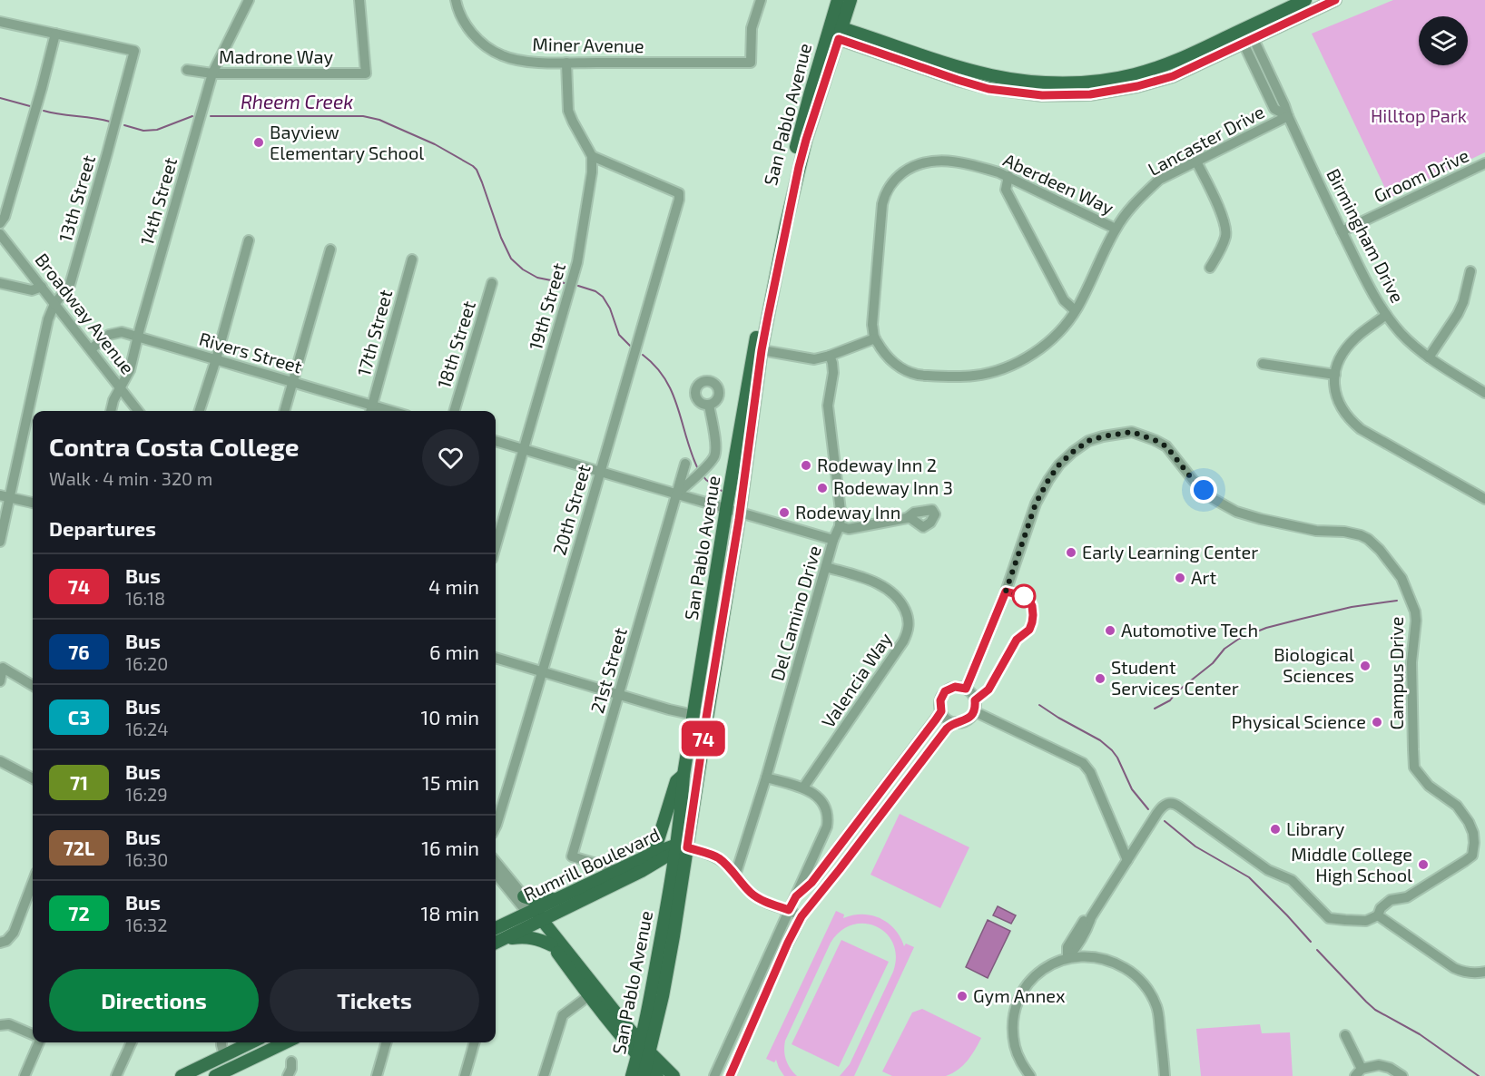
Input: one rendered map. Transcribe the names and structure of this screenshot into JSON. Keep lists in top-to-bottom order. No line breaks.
{"streets":{"main road":["San Pablo Avenue","Rumrill Boulevard"],"street":["Miner Avenue","Madrone Way","Lancaster Drive","Groom Drive","Aberdeen Way","13th Street","14th Street","Birmingham Drive","19th Street","Broadway Avenue","17th Street","18th Street","Rivers Street","20th Street","Del Camino Drive","21st Street","Campus Drive","Valencia Way"]},"crossings":[["Madrone Way","14th Street"],["San Pablo Avenue","Rumrill Boulevard"],["Lancaster Drive","Aberdeen Way"],["Lancaster Drive","Birmingham Drive"],["Groom Drive","Birmingham Drive"],["13th Street","Broadway Avenue"],["14th Street","Broadway Avenue"],["14th Street","Rivers Street"],["19th Street","20th Street"],["Broadway Avenue","Rivers Street"],["17th Street","Rivers Street"],["Del Camino Drive","Valencia Way"],["21st Street","Rumrill Boulevard"]],"water":["Rheem Creek"],"parks":["Hilltop Park"],"places":["Bayview Elementary School","Rodeway Inn 2","Rodeway Inn 3","Rodeway Inn","Early Learning Center","Art","Automotive Tech","Biological Sciences","Student Services Center","Physical Science","Library","Middle College High School","Gym Annex"],"lines":["bus line 74"],"page":{"on_map":"74","heading":[["Contra Costa College","Walk · 4 min · 320 m"],"Departures"],"list":[{"mark":"74","name":"Bus","note":"16:18","value":"4 min"},{"mark":"76","name":"Bus","note":"16:20","value":"6 min"},{"mark":"C3","name":"Bus","note":"16:24","value":"10 min"},{"mark":"71","name":"Bus","note":"16:29","value":"15 min"},{"mark":"72L","name":"Bus","note":"16:30","value":"16 min"},{"mark":"72","name":"Bus","note":"16:32","value":"18 min"}],"buttons":["Directions","Tickets"]}}
